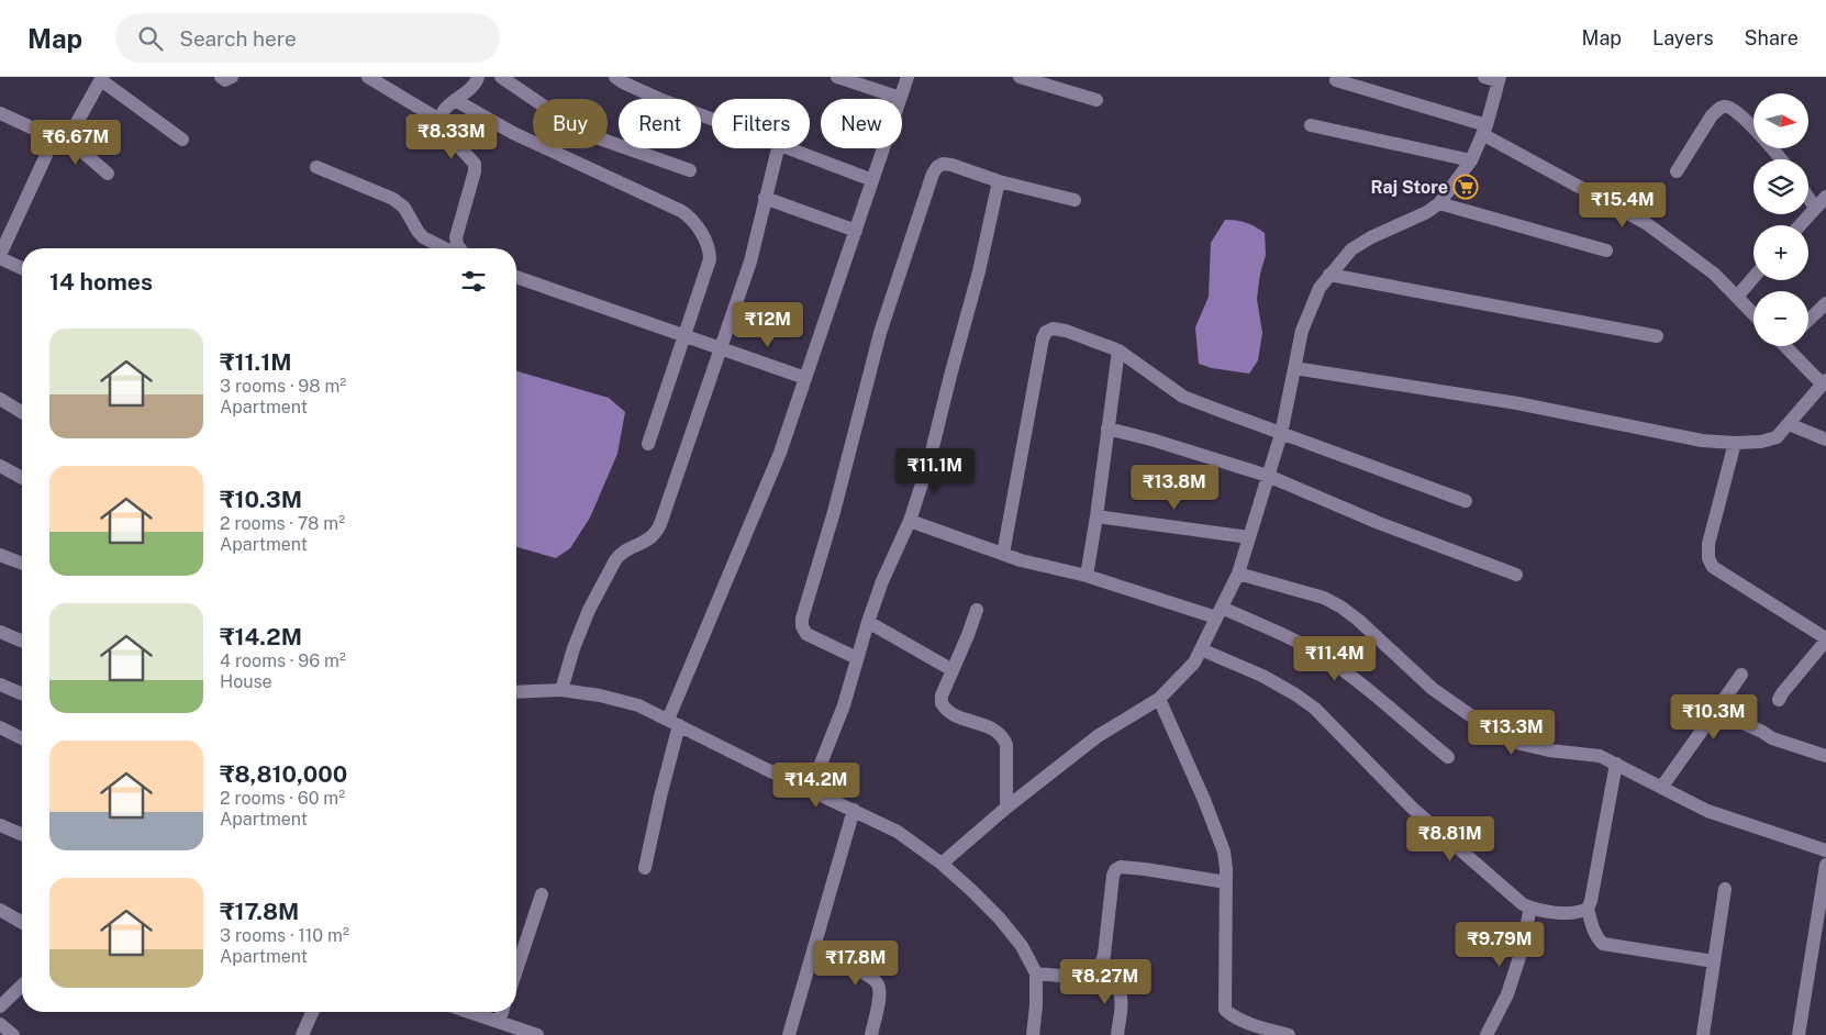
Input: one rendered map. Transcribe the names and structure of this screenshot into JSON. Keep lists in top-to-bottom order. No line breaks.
{"places":{"supermarket":["Raj Store"]},"north":"right","page":{"header":"Map","search":"Search here","nav":["Map","Layers","Share"],"map_buttons":["+","−"],"chip":["Buy","Rent","Filters","New"],"price":["₹8.33M","₹6.67M","₹15.4M","₹12M","₹11.1M","₹13.8M","₹11.4M","₹10.3M","₹13.3M","₹14.2M","₹8.81M","₹9.79M","₹17.8M","₹8.27M"],"heading":"14 homes","list":[{"name":"₹11.1M","note":"3 rooms · 98 m² · Apartment"},{"name":"₹10.3M","note":"2 rooms · 78 m² · Apartment"},{"name":"₹14.2M","note":"4 rooms · 96 m² · House"},{"name":"₹8,810,000","note":"2 rooms · 60 m² · Apartment"},{"name":"₹17.8M","note":"3 rooms · 110 m² · Apartment"}]}}
